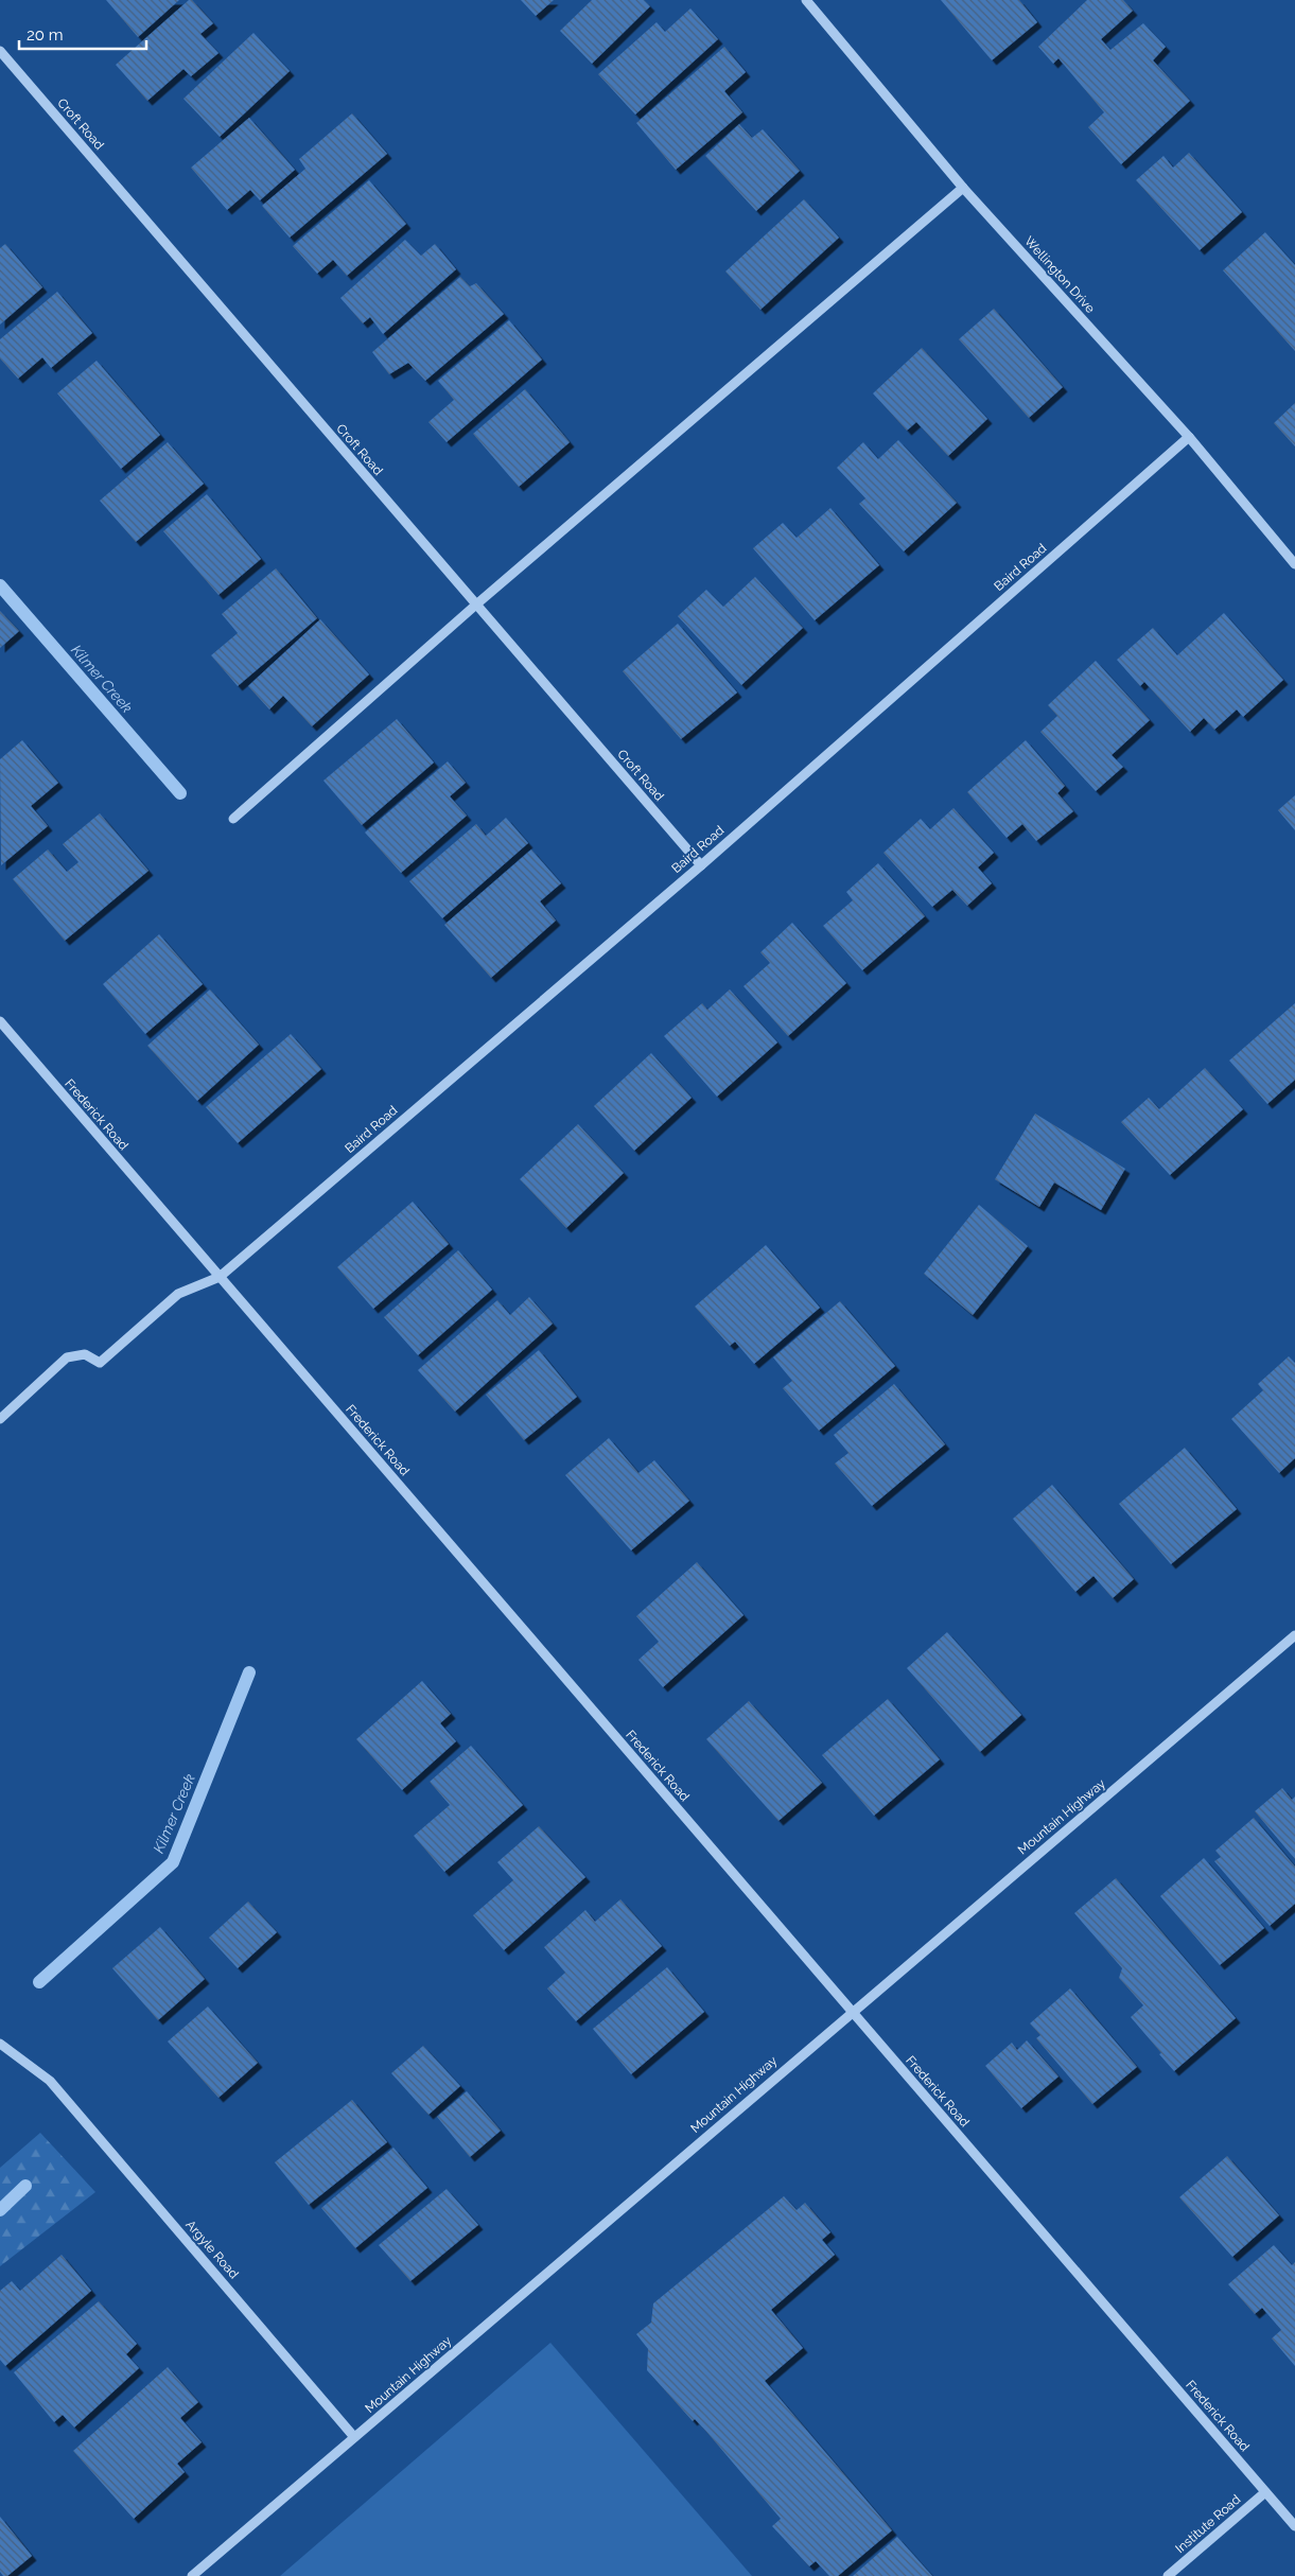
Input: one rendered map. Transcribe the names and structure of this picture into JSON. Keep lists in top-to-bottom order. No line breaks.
{"streets":{"street":["Croft Road","Wellington Drive","Baird Road","Frederick Road","Mountain Highway","Argyle Road","Institute Road"]},"crossings":[["Croft Road","Baird Road"],["Wellington Drive","Baird Road"],["Baird Road","Frederick Road"],["Frederick Road","Mountain Highway"],["Frederick Road","Institute Road"],["Mountain Highway","Argyle Road"]],"water":["Kilmer Creek"],"scale_bar":"20 m"}
